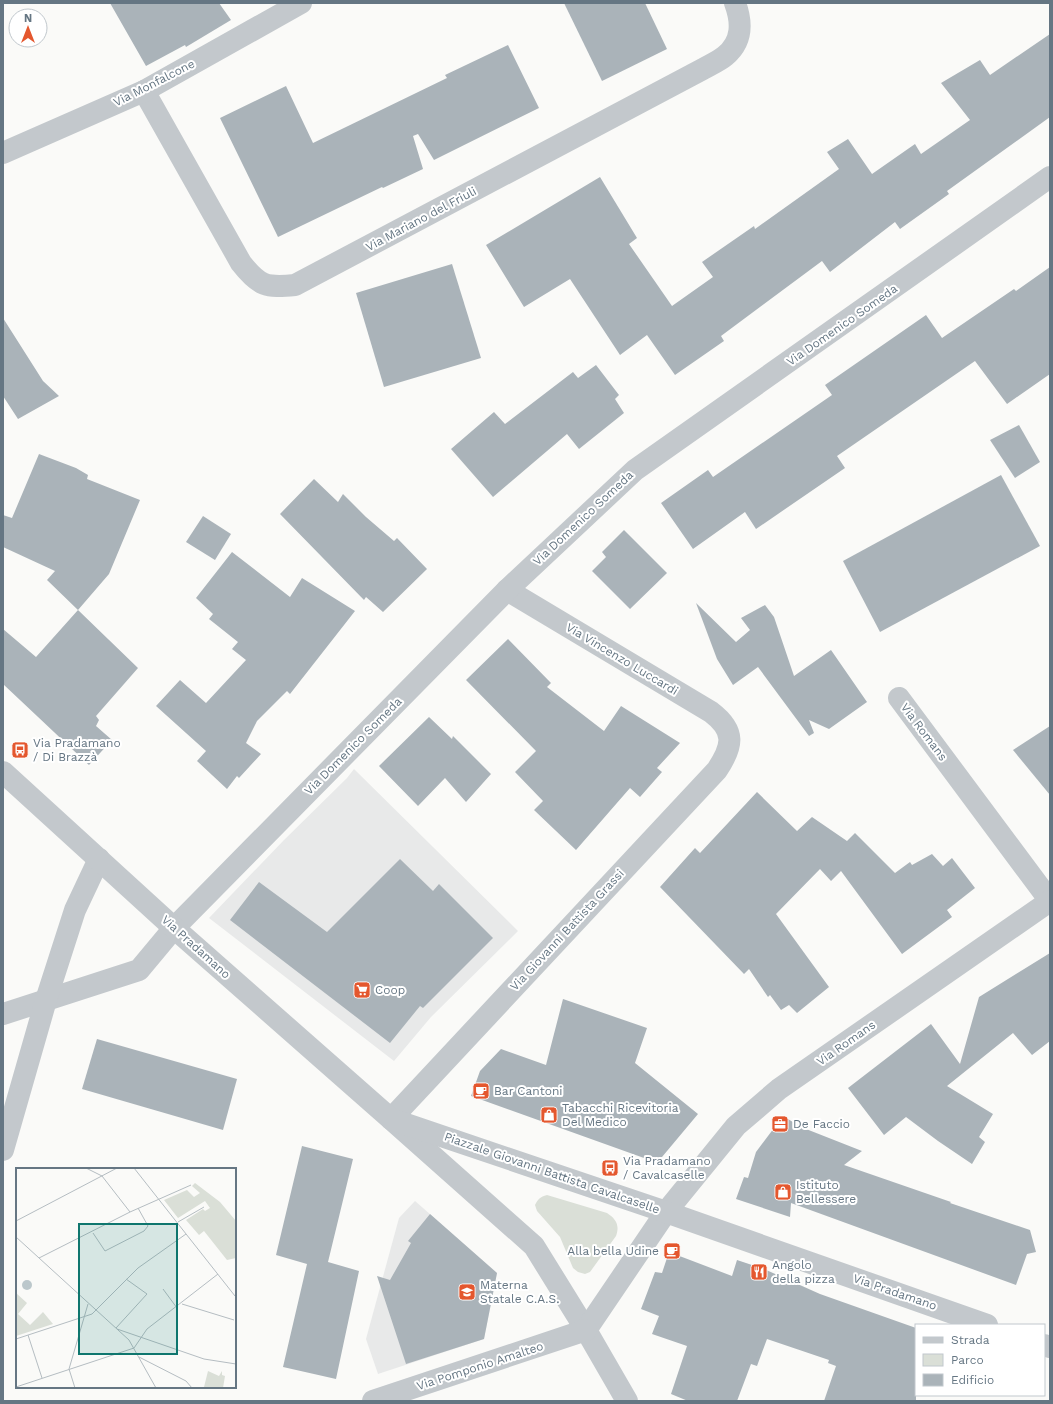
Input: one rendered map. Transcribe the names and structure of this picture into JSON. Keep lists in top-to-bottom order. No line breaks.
{"streets":{"street":["Via Monfalcone","Via Mariano del Friuli","Via Domenico Someda","Via Vincenzo Luccardi","Via Romans","Via Giovanni Battista Grassi","Via Pradamano","Piazzale Giovanni Battista Cavalcaselle","Via Pomponio Amalteo"]},"crossings":[["Via Monfalcone","Via Mariano del Friuli"],["Via Domenico Someda","Via Vincenzo Luccardi"],["Via Domenico Someda","Via Pradamano"],["Via Vincenzo Luccardi","Via Giovanni Battista Grassi"],["Via Romans","Via Pradamano"],["Via Romans","Piazzale Giovanni Battista Cavalcaselle"],["Via Giovanni Battista Grassi","Via Pradamano"],["Via Giovanni Battista Grassi","Piazzale Giovanni Battista Cavalcaselle"],["Via Pradamano","Piazzale Giovanni Battista Cavalcaselle"],["Piazzale Giovanni Battista Cavalcaselle","Via Pomponio Amalteo"]],"places":{"bus stop":["Via Pradamano / Di Brazzà","Via Pradamano / Cavalcaselle"],"supermarket":["Coop"],"cafe":["Bar Cantoni","Alla bella Udine"],"shop":["Tabacchi Ricevitoria Del Medico","Istituto Bellessere"],"office":["De Faccio"],"restaurant":["Angolo della pizza"],"school or university":["Materna Statale C.A.S."]},"legend":["Strada","Parco","Edificio"],"north":"top"}
